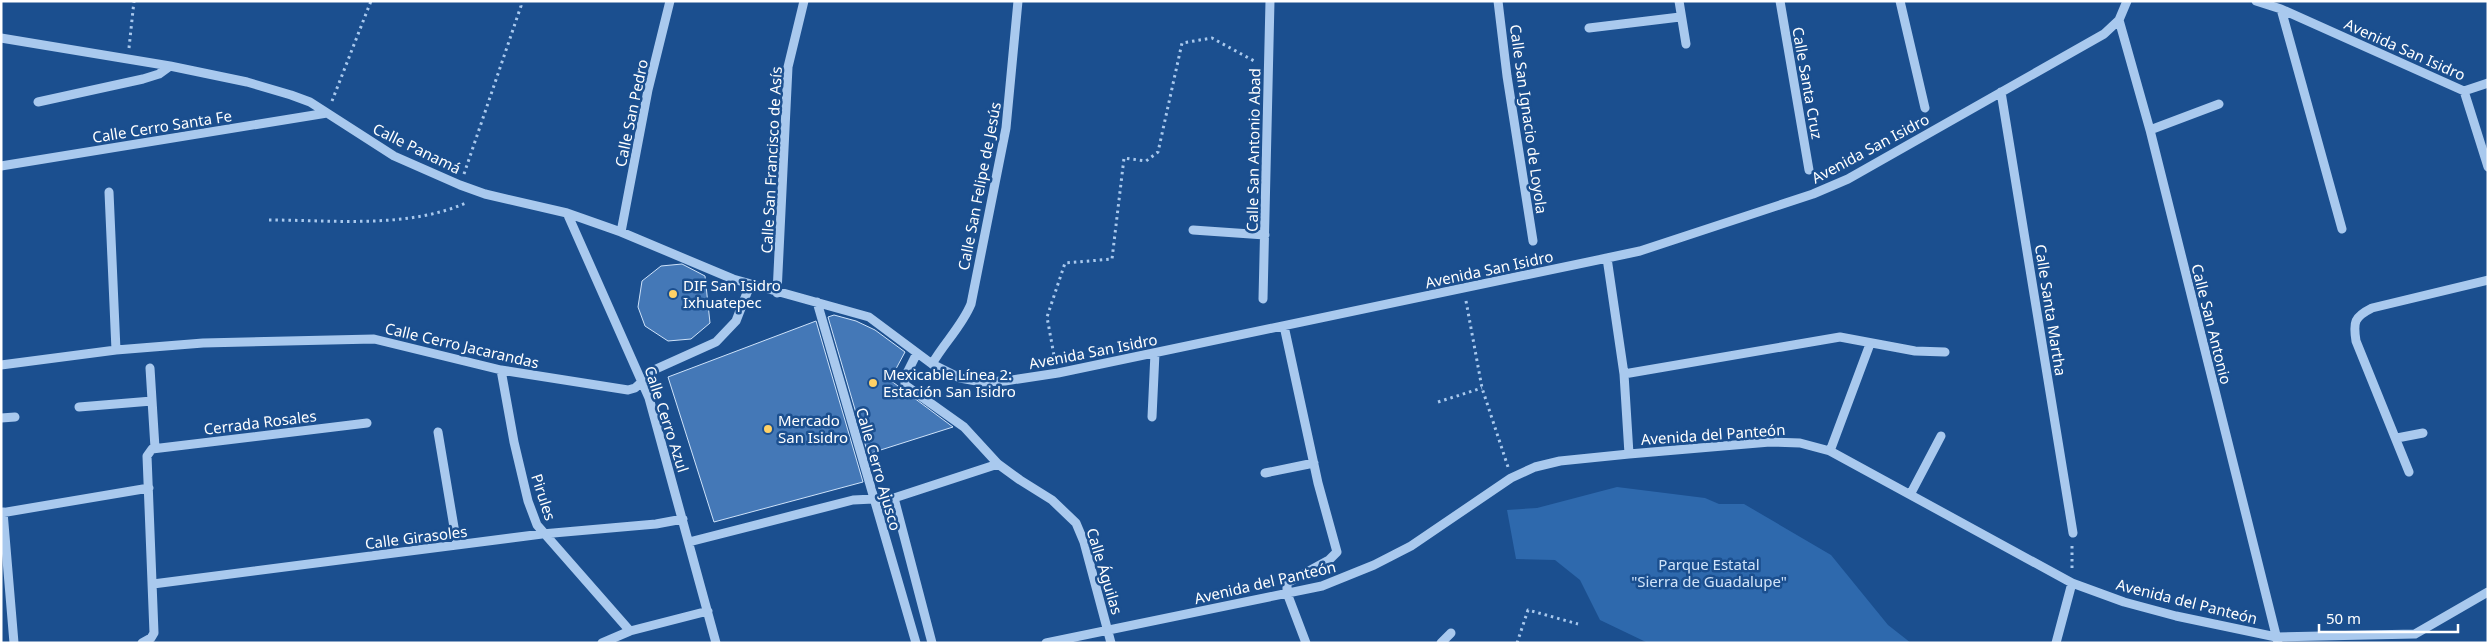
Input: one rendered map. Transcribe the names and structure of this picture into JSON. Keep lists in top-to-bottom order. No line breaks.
{"streets":{"street":["Avenida San Isidro","Calle Santa Cruz","Calle San Pedro","Calle San Ignacio de Loyola","Calle Cerro Santa Fe","Calle Panamá","Calle San Antonio Abad","Calle San Francisco de Asís","Calle San Felipe de Jesús","Calle Santa Martha","Calle San Antonio","Calle Cerro Jacarandas","Calle Cerro Azul","Cerrada Rosales","Avenida del Panteón","Calle Cerro Ajusco","Pirules","Calle Girasoles","Calle Águilas"]},"crossings":[["Avenida San Isidro","Calle Panamá"],["Avenida San Isidro","Calle San Felipe de Jesús"],["Avenida San Isidro","Calle Santa Martha"],["Avenida San Isidro","Calle San Antonio"],["Avenida San Isidro","Calle Cerro Ajusco"],["Avenida San Isidro","Calle Águilas"],["Calle San Pedro","Calle Panamá"],["Calle Cerro Santa Fe","Calle Panamá"],["Calle Panamá","Calle San Francisco de Asís"],["Calle Panamá","Calle Cerro Jacarandas"],["Calle Panamá","Calle Cerro Azul"],["Calle Panamá","Calle Cerro Ajusco"],["Calle San Antonio","Avenida del Panteón"],["Calle Cerro Jacarandas","Calle Cerro Azul"],["Calle Cerro Jacarandas","Pirules"],["Calle Cerro Azul","Calle Girasoles"],["Avenida del Panteón","Calle Águilas"],["Pirules","Calle Girasoles"]],"parks":["Parque Estatal \"Sierra de Guadalupe\""],"places":["DIF San Isidro Ixhuatepec","Mexicable Línea 2: Estación San Isidro","Mercado San Isidro"],"scale_bar":"50 m"}
